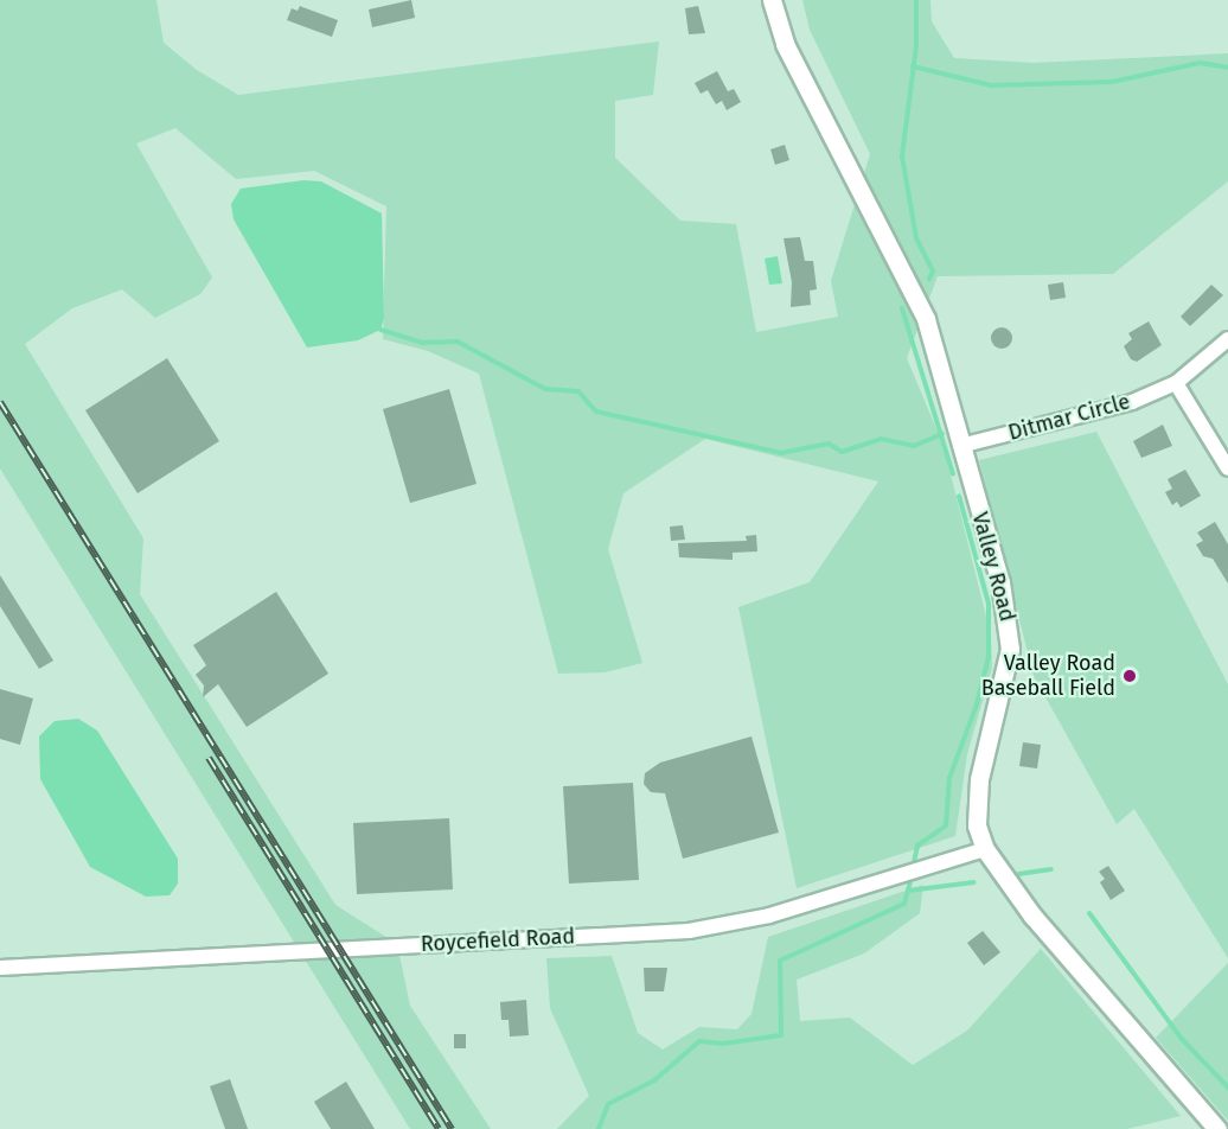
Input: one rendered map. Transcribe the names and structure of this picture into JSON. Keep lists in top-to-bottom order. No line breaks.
{"streets":{"street":["Ditmar Circle","Valley Road","Roycefield Road"]},"crossings":[["Ditmar Circle","Valley Road"],["Valley Road","Roycefield Road"]],"places":["Valley Road Baseball Field"]}
